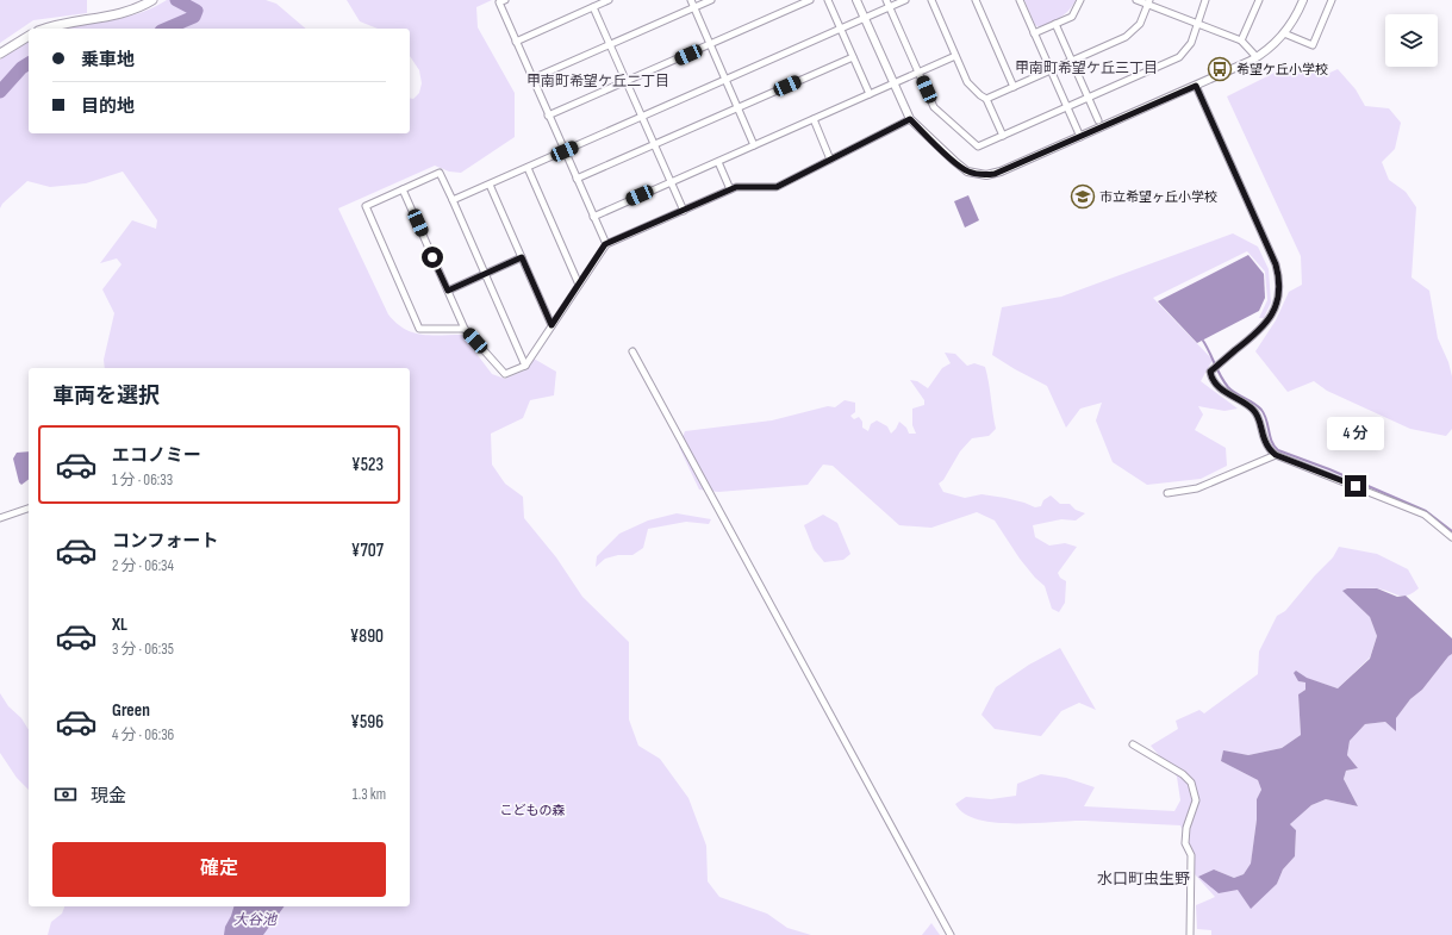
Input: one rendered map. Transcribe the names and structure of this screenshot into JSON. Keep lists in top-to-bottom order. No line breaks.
{"districts":["甲南町希望ケ丘三丁目","甲南町希望ケ丘二丁目","水口町虫生野"],"water":["大谷池"],"parks":["こどもの森"],"places":{"bus stop":["希望ケ丘小学校"],"school or university":["市立希望ヶ丘小学校"]},"page":{"banner":["乗車地","目的地"],"heading":"車両を選択","bubble":"4 分","list":[{"name":"エコノミー","note":"1 分 · 06:33","value":"¥523"},{"name":"コンフォート","note":"2 分 · 06:34","value":"¥707"},{"name":"XL","note":"3 分 · 06:35","value":"¥890"},{"name":"Green","note":"4 分 · 06:36","value":"¥596"}],"pay":["現金","1.3 km"],"buttons":"確定"}}
